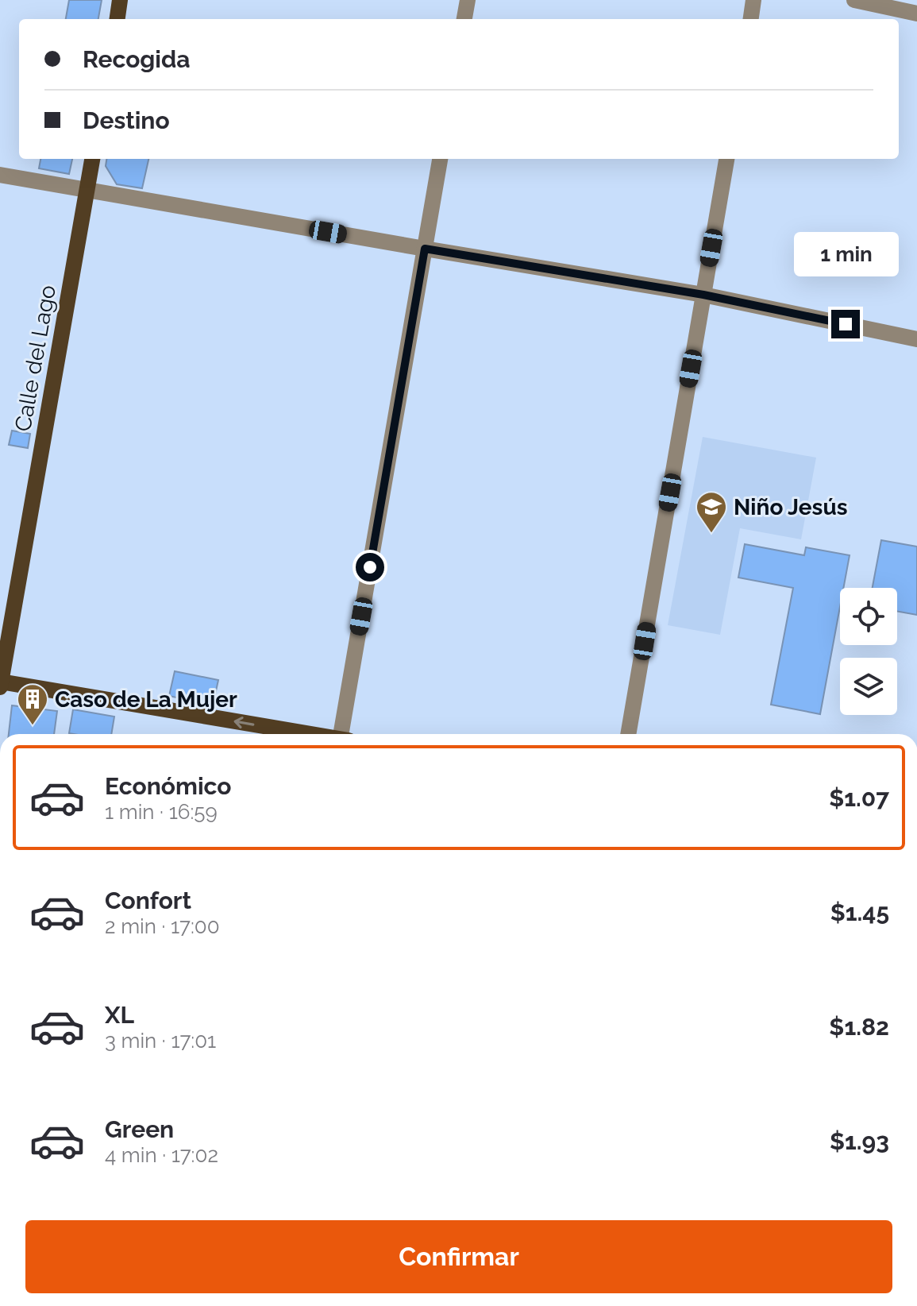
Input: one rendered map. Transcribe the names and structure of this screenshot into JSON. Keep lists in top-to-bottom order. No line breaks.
{"streets":{"main road":["Calle del Lago"]},"places":{"school or university":["Niño Jesús"],"building":["Caso de La Mujer"]},"page":{"banner":["Recogida","Destino"],"bubble":"1 min","list":[{"name":"Económico","note":"1 min · 16:59","value":"$1.07"},{"name":"Confort","note":"2 min · 17:00","value":"$1.45"},{"name":"XL","note":"3 min · 17:01","value":"$1.82"},{"name":"Green","note":"4 min · 17:02","value":"$1.93"}],"buttons":"Confirmar"}}
